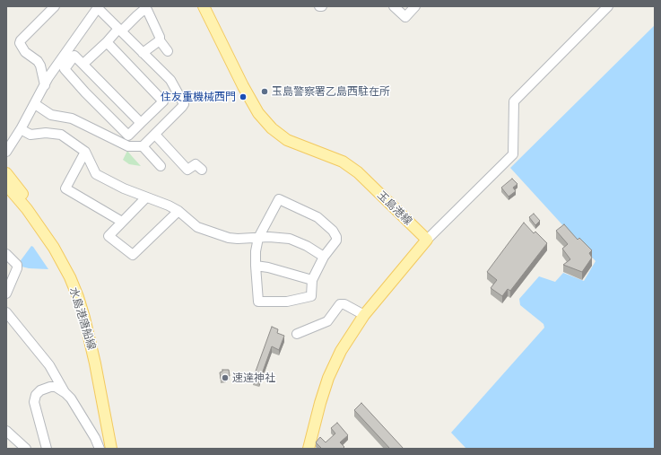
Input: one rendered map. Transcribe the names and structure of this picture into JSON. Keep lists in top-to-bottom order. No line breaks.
{"streets":{"main road":["玉島港線","水島港唐船線"]},"places":["玉島警察署乙島西駐在所","住友重機械西門","速達神社"]}
